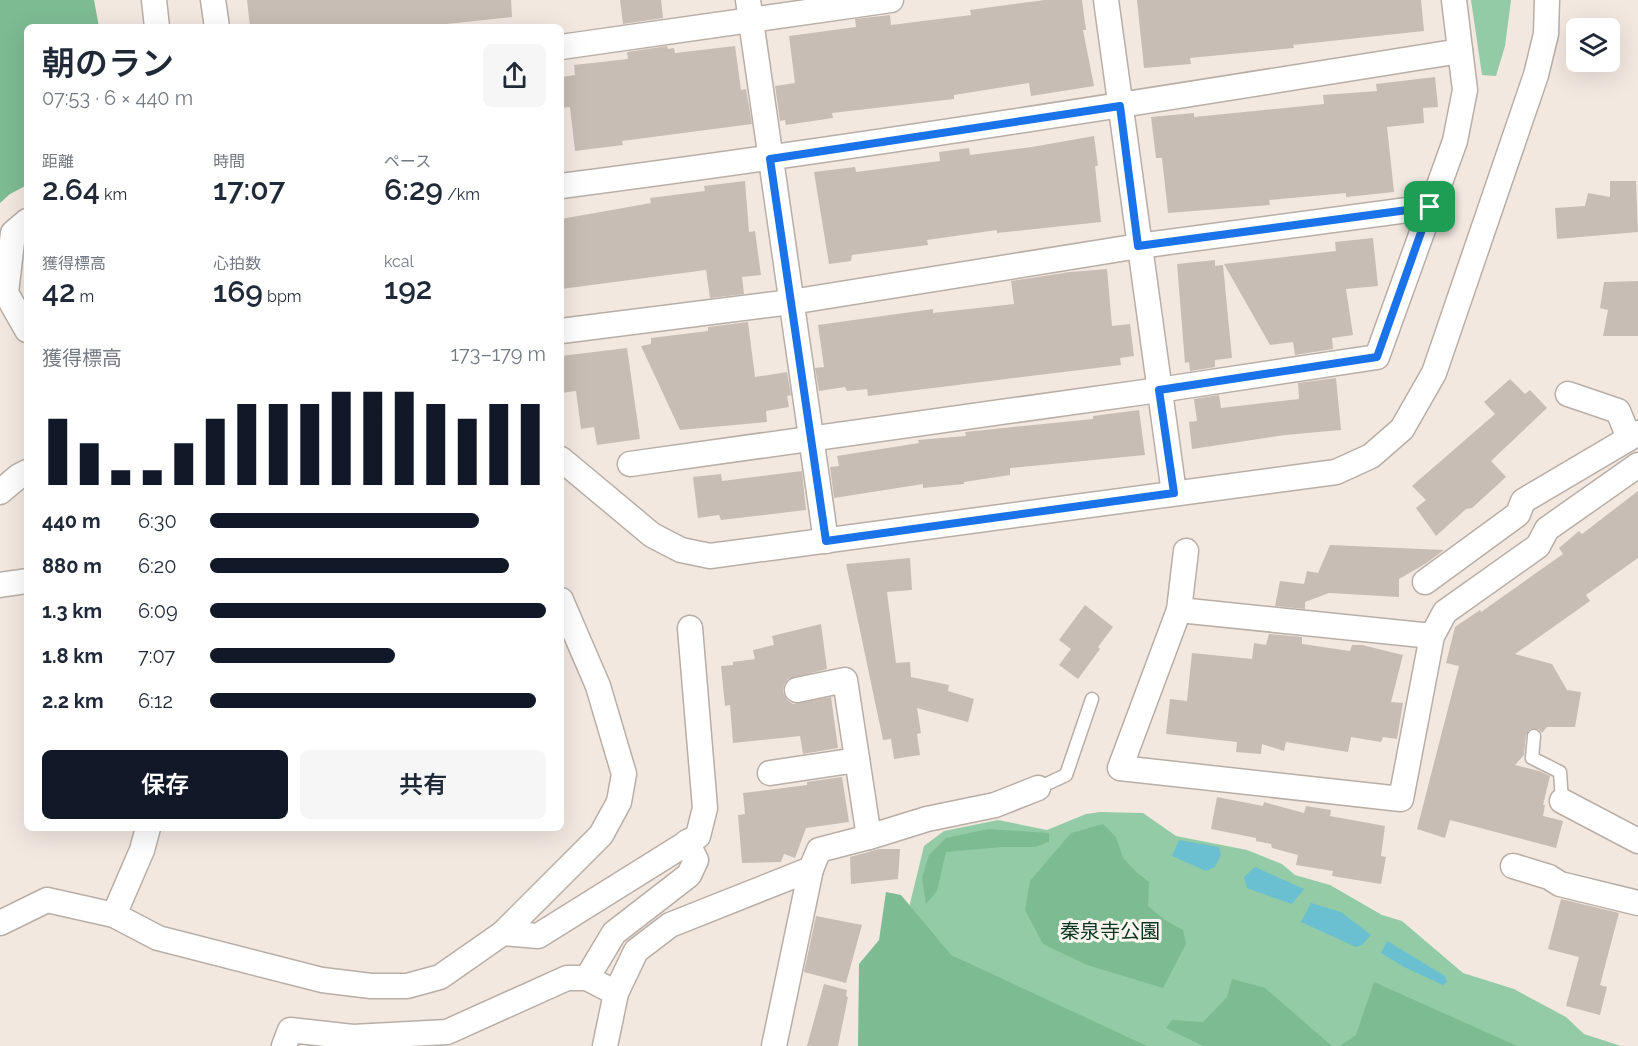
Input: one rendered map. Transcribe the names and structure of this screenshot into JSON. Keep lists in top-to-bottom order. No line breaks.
{"parks":["秦泉寺公園"],"page":{"heading":["朝のラン","07:53 · 6 × 440 m"],"stats":[["距離","2.64 km"],["時間","17:07"],["ペース","6:29 /km"],["獲得標高","42 m"],["心拍数","169 bpm"],["kcal","192"]],"chart":["獲得標高","173–179 m"],"list":[{"name":"440 m","note":"6:30"},{"name":"880 m","note":"6:20"},{"name":"1.3 km","note":"6:09"},{"name":"1.8 km","note":"7:07"},{"name":"2.2 km","note":"6:12"}],"buttons":["保存","共有"]}}
